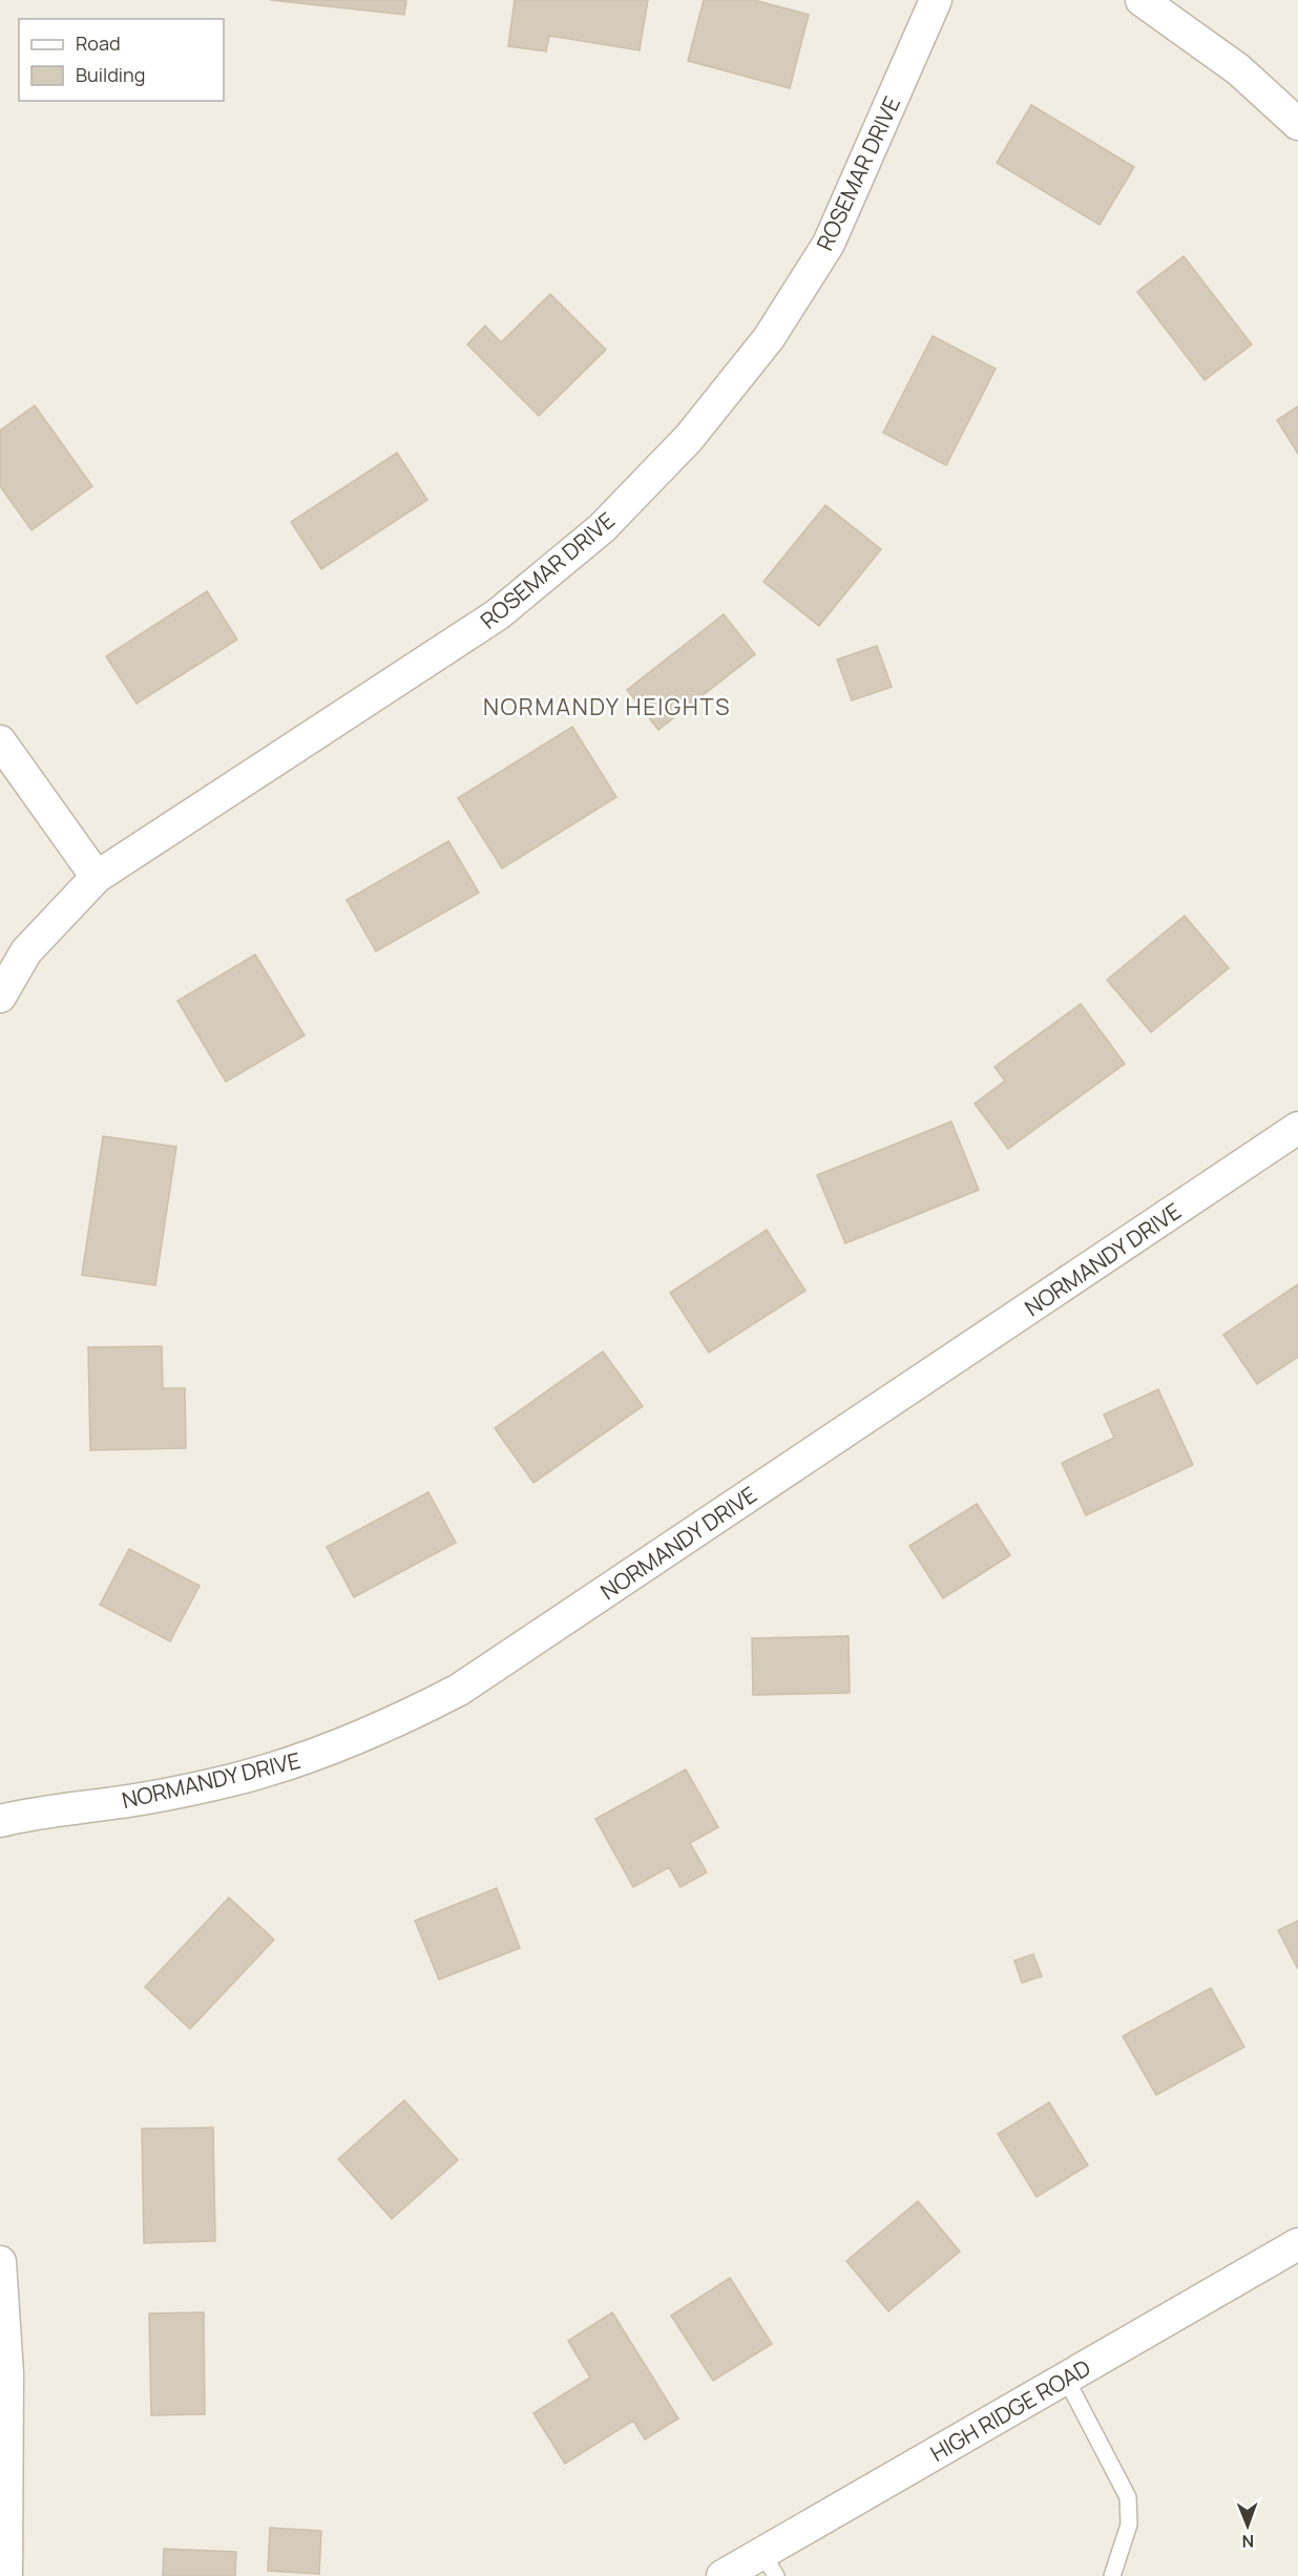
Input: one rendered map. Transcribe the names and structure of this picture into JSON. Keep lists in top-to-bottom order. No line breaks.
{"streets":{"street":["ROSEMAR DRIVE","NORMANDY DRIVE","HIGH RIDGE ROAD"]},"districts":["NORMANDY HEIGHTS"],"legend":["Road","Building"],"north":"bottom"}
